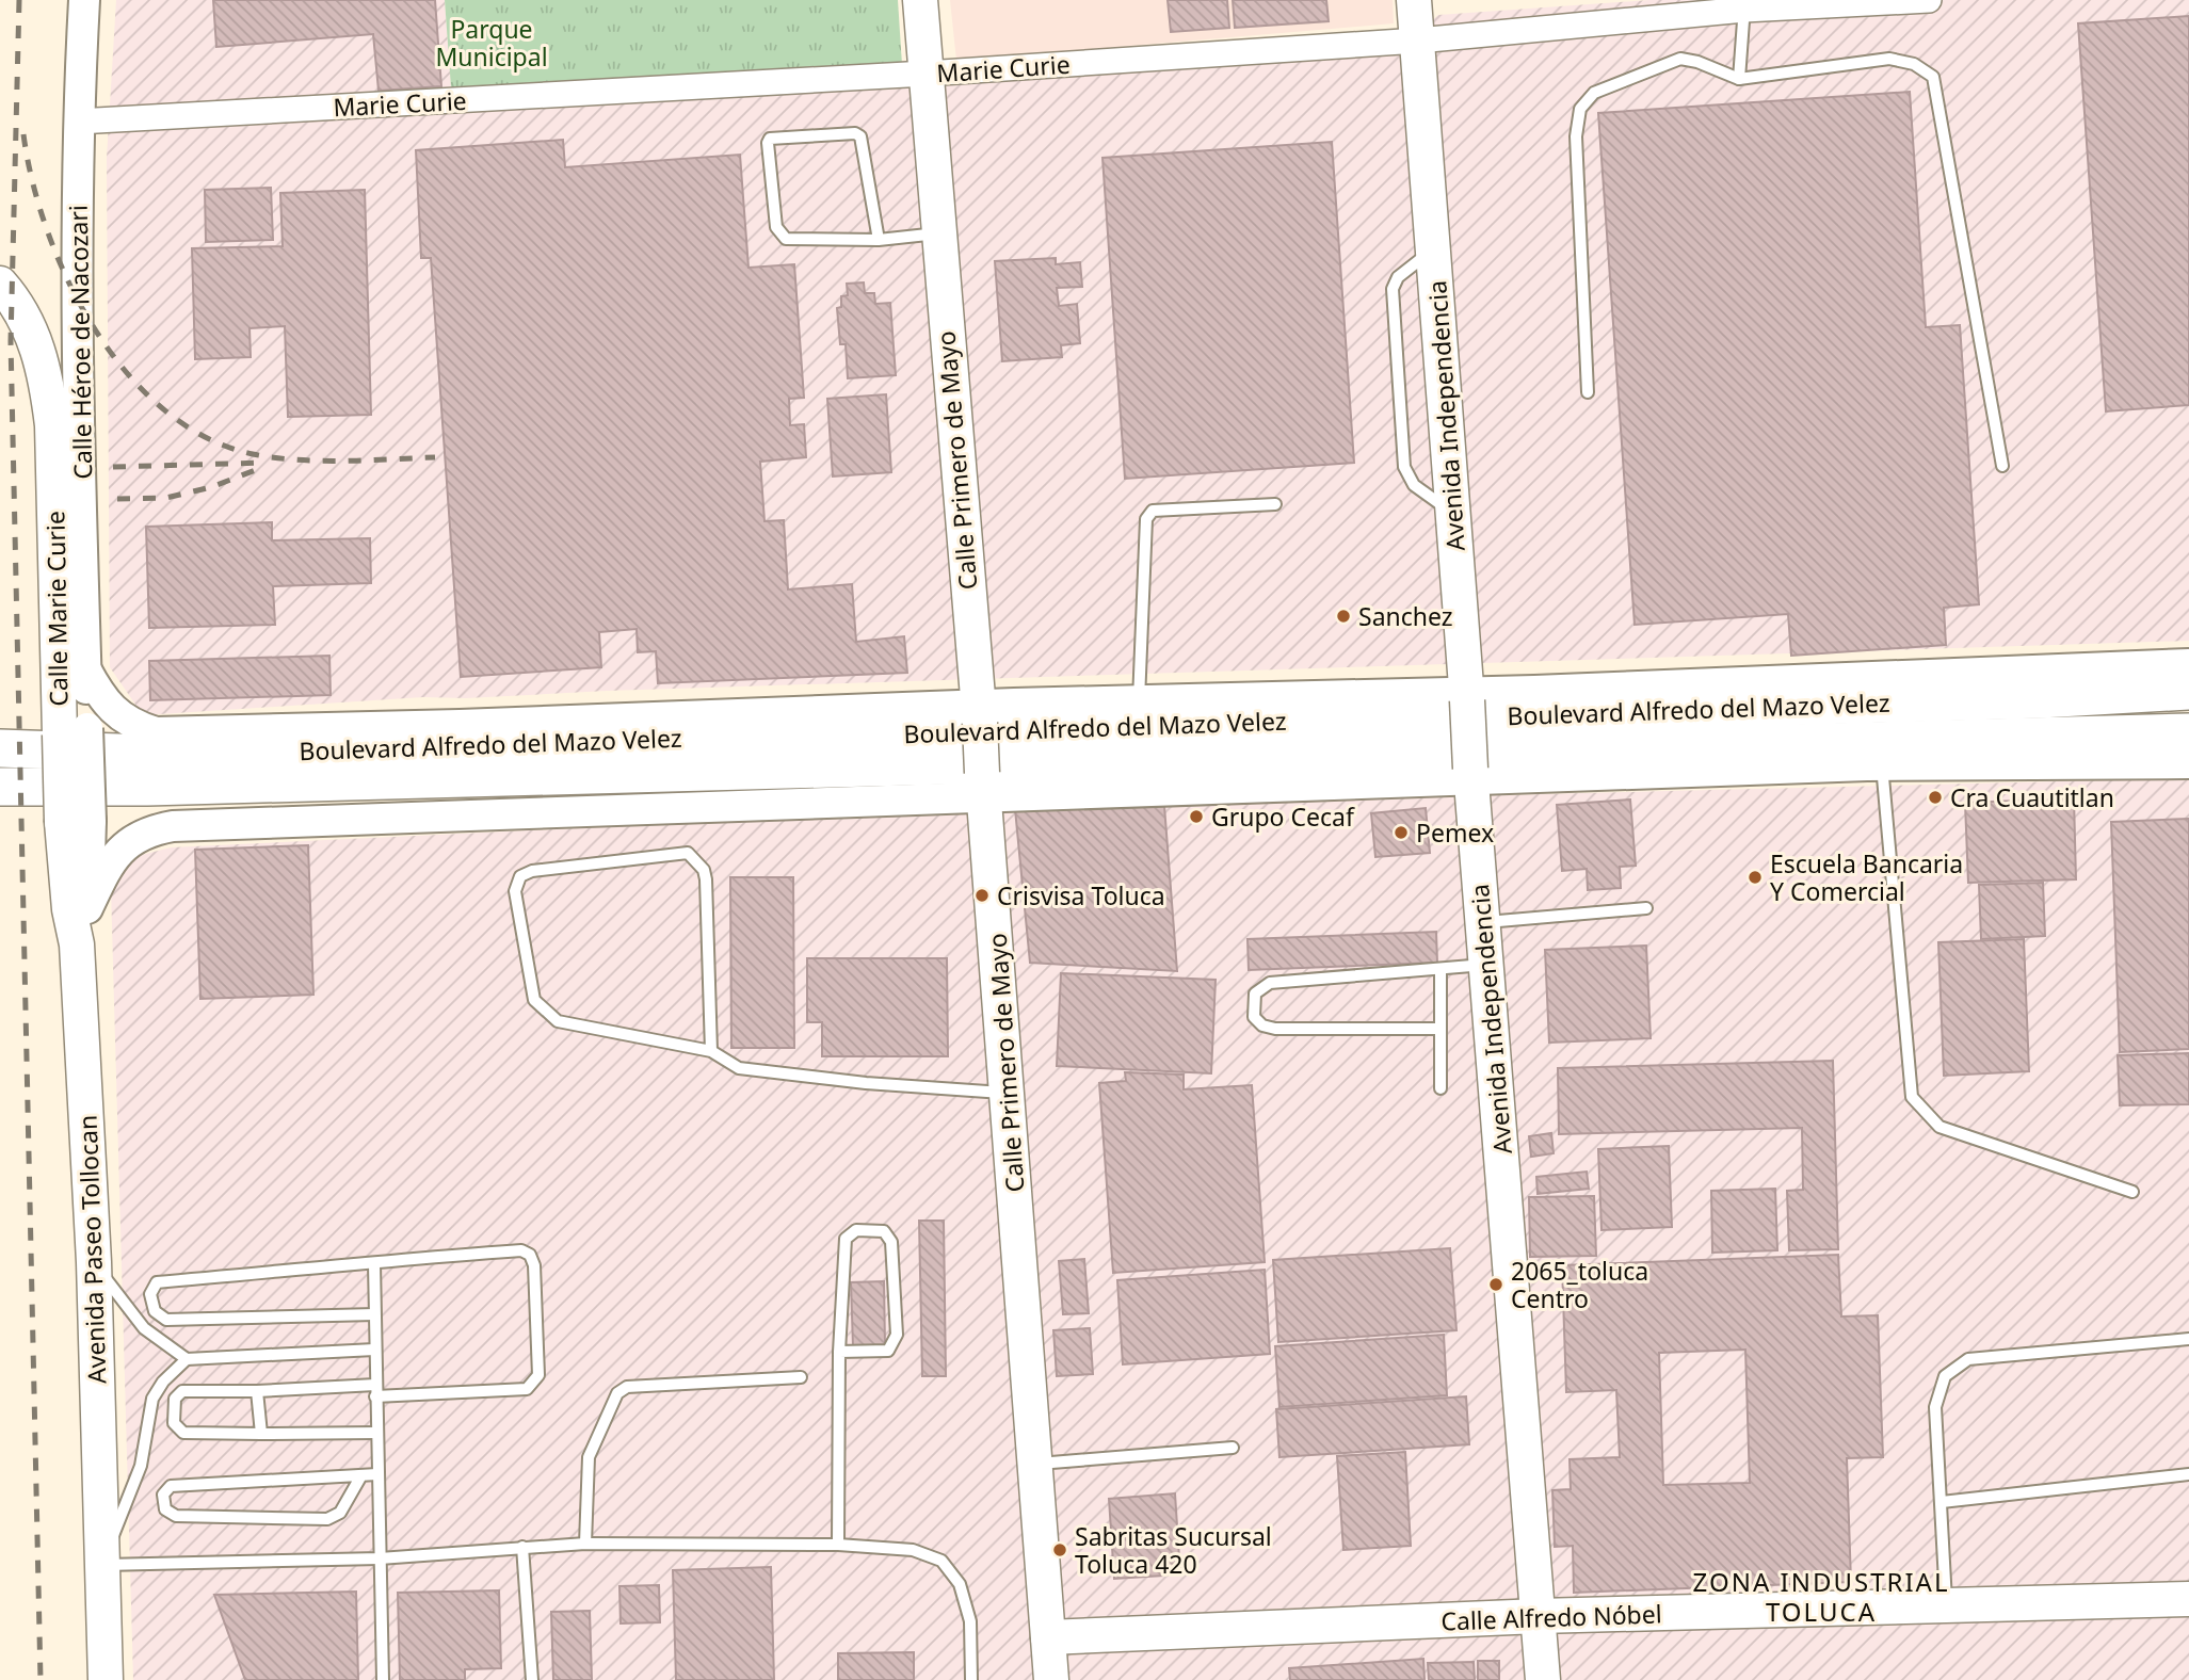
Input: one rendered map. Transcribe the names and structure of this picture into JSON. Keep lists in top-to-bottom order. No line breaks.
{"streets":{"main road":["Avenida Independencia","Calle Primero de Mayo","Calle Marie Curie","Boulevard Alfredo del Mazo Velez","Avenida Paseo Tollocan","Calle Alfredo Nóbel"],"street":["Marie Curie","Calle Héroe de Nacozari"]},"crossings":[["Marie Curie","Calle Héroe de Nacozari"],["Marie Curie","Avenida Independencia"],["Marie Curie","Calle Primero de Mayo"],["Calle Héroe de Nacozari","Calle Marie Curie"],["Calle Héroe de Nacozari","Boulevard Alfredo del Mazo Velez"],["Avenida Independencia","Boulevard Alfredo del Mazo Velez"],["Avenida Independencia","Calle Alfredo Nóbel"],["Calle Primero de Mayo","Boulevard Alfredo del Mazo Velez"],["Calle Primero de Mayo","Calle Alfredo Nóbel"],["Calle Marie Curie","Avenida Paseo Tollocan"]],"districts":["ZONA INDUSTRIAL TOLUCA"],"parks":["Parque Municipal"],"places":["Sanchez","Cra Cuautitlan","Grupo Cecaf","Pemex","Escuela Bancaria Y Comercial","Crisvisa Toluca","2065_toluca Centro","Sabritas Sucursal Toluca 420"]}
